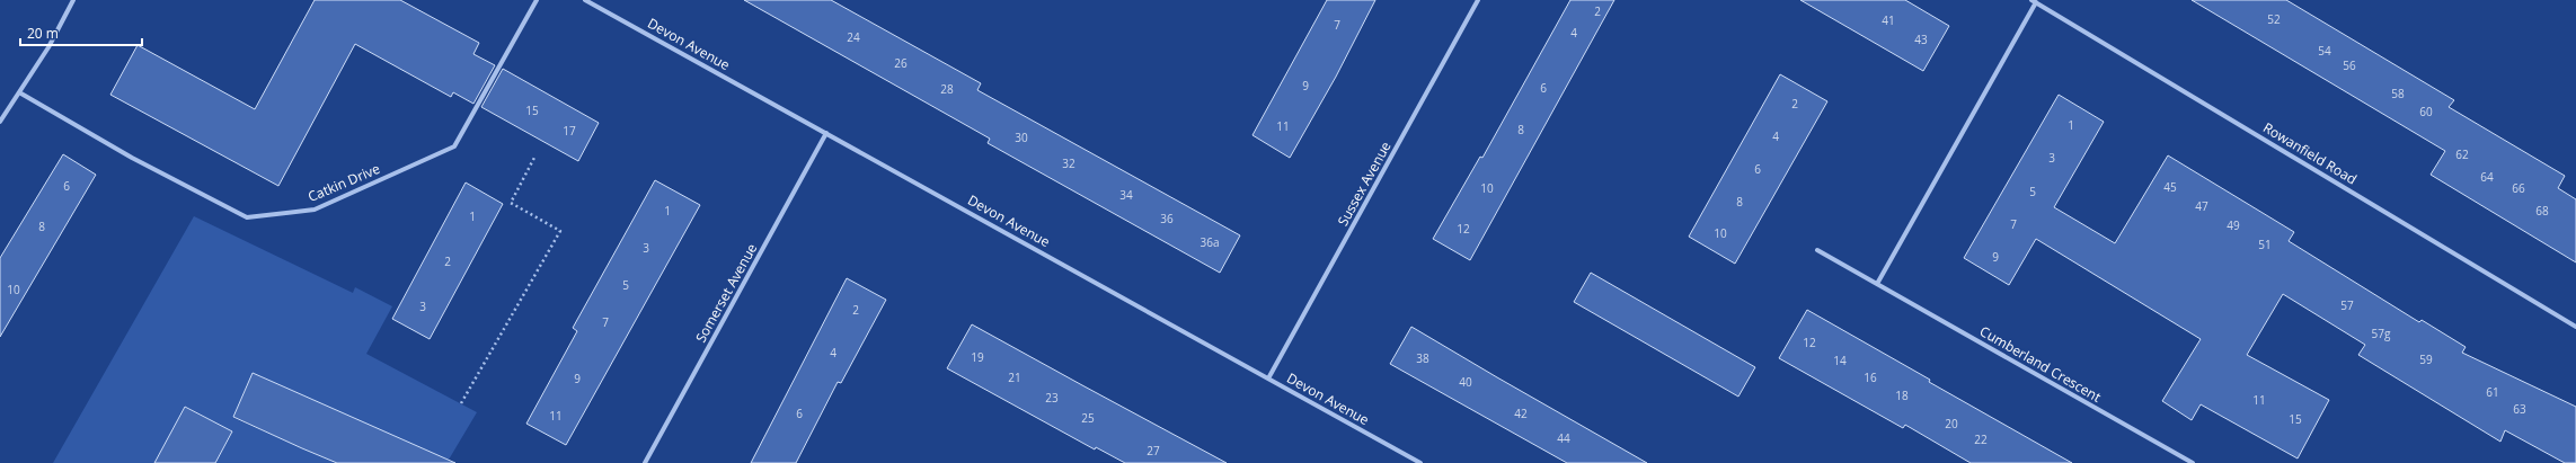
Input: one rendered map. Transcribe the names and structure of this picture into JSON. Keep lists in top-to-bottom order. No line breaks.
{"streets":{"street":["Devon Avenue","Rowanfield Road","Catkin Drive","Sussex Avenue","Somerset Avenue","Cumberland Crescent"]},"crossings":[["Devon Avenue","Sussex Avenue"],["Devon Avenue","Somerset Avenue"]],"house_numbers":["2","52","41","7","4","24","43","54","26","56","9","6","28","58","2","15","60","1","11","8","17","4","30","62","3","32","6","64","6","45","10","66","5","34","8","47","1","68","1","36","7","49","8","12","10","36a","51","3","9","2","5","10","57","3","2","7","57g","12","4","19","38","59","14","21","16","9","40","61","18","23","11","63","6","42","11","25","15","20","44","22","27"],"scale_bar":"20 m"}
